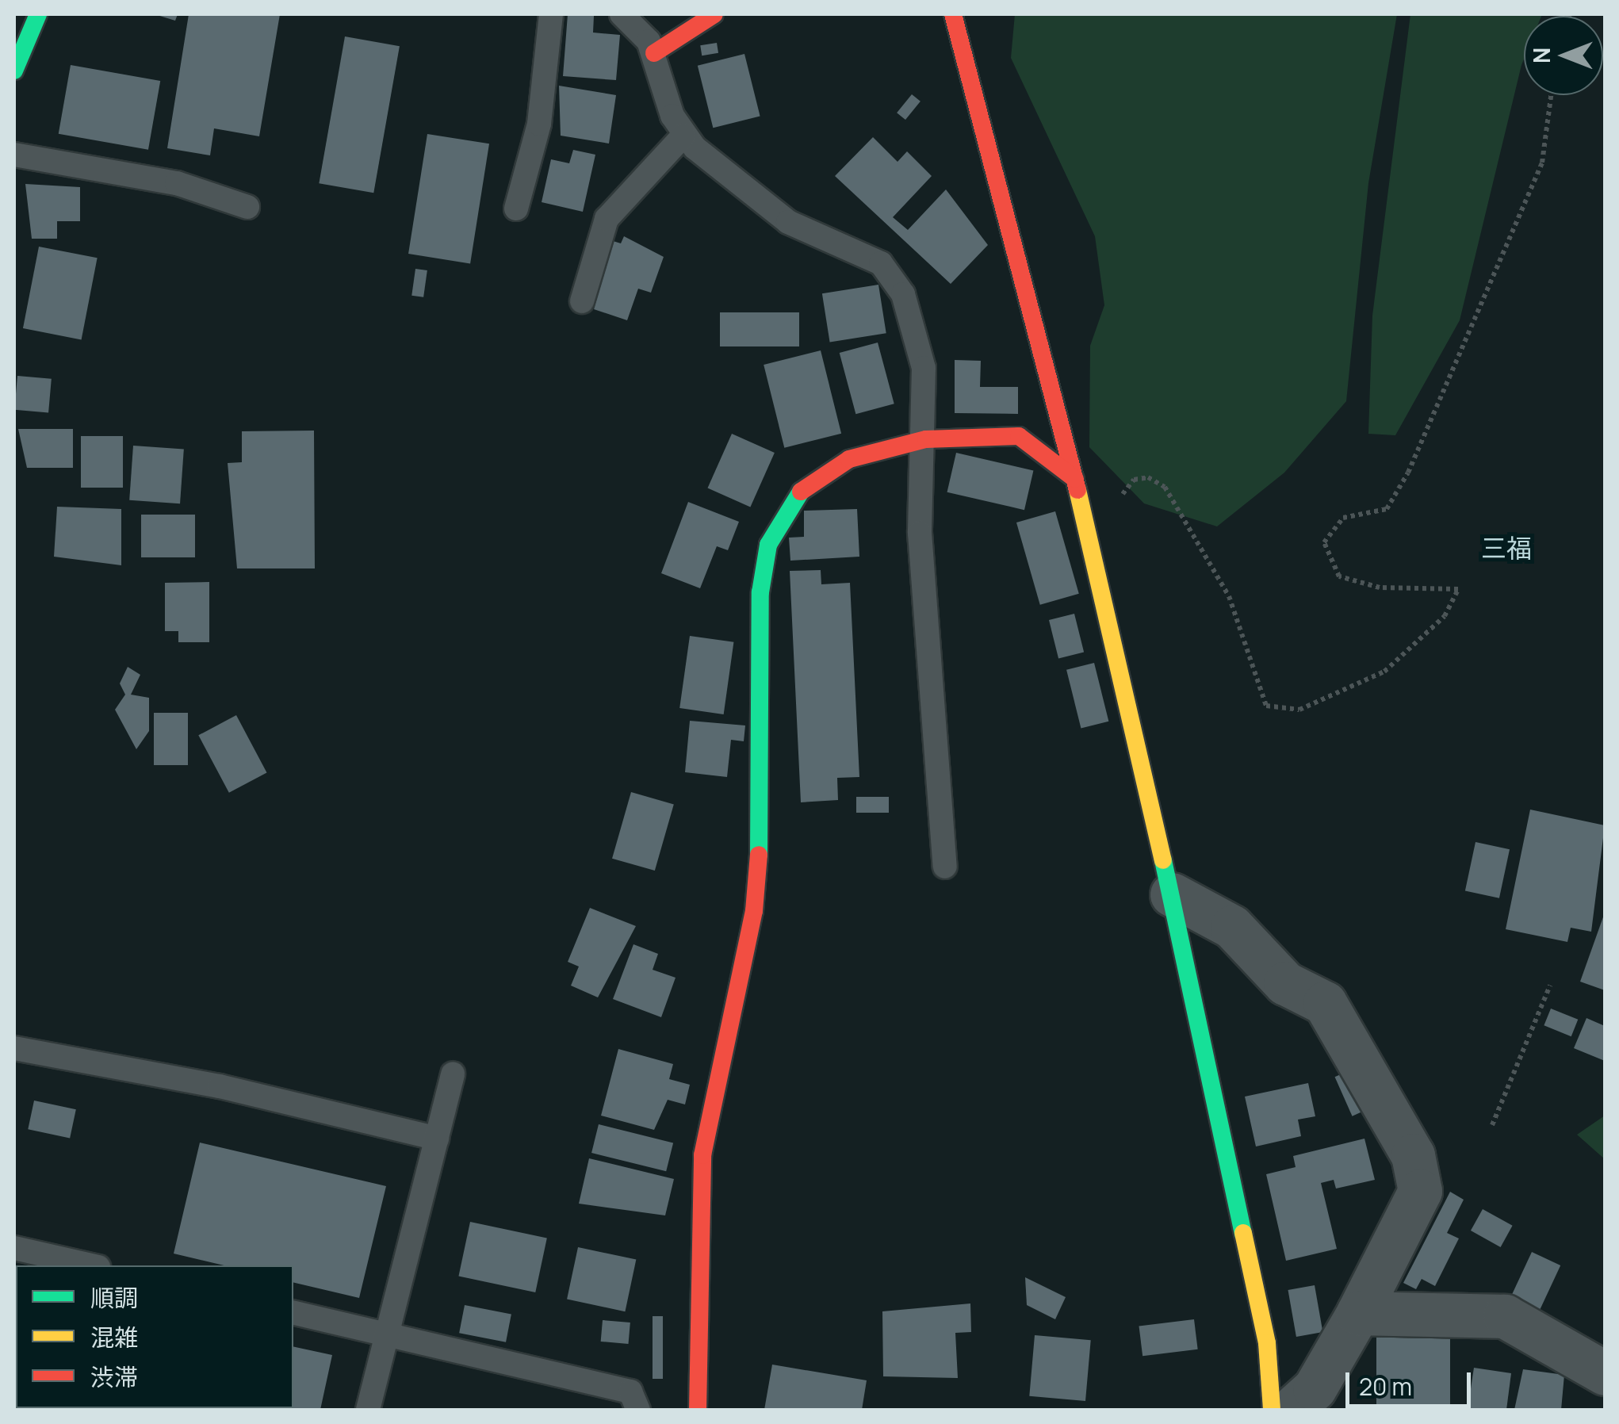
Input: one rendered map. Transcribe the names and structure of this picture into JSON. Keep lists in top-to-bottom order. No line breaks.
{"districts":["三福"],"legend":["順調","混雑","渋滞"],"scale_bar":"20 m","north":"left"}
